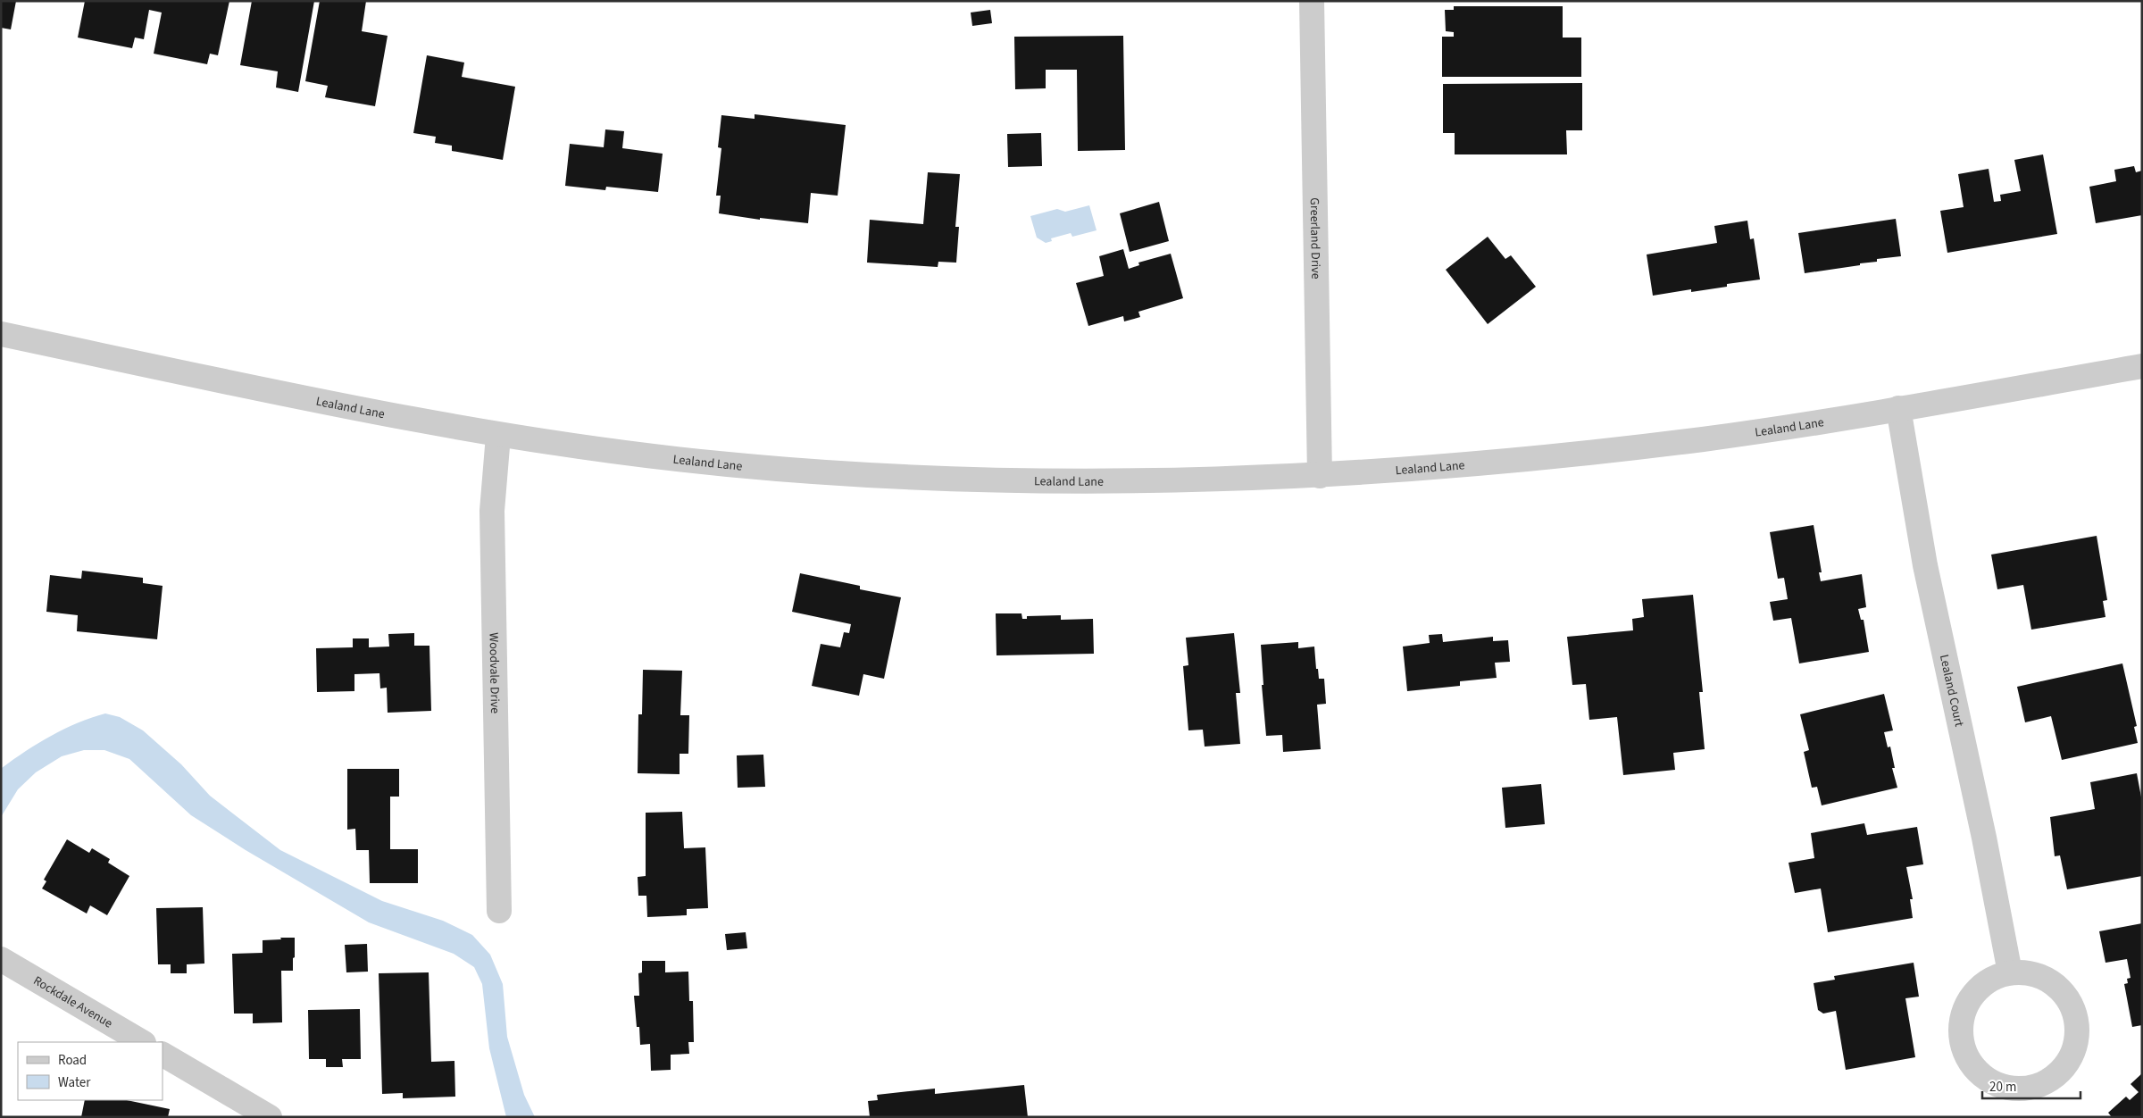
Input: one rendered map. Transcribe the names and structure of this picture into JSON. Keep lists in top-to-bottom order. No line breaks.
{"streets":{"street":["Greerland Drive","Lealand Lane","Woodvale Drive","Lealand Court","Rockdale Avenue"]},"crossings":[["Greerland Drive","Lealand Lane"],["Lealand Lane","Woodvale Drive"],["Lealand Lane","Lealand Court"]],"legend":["Road","Water"],"scale_bar":"20 m"}
